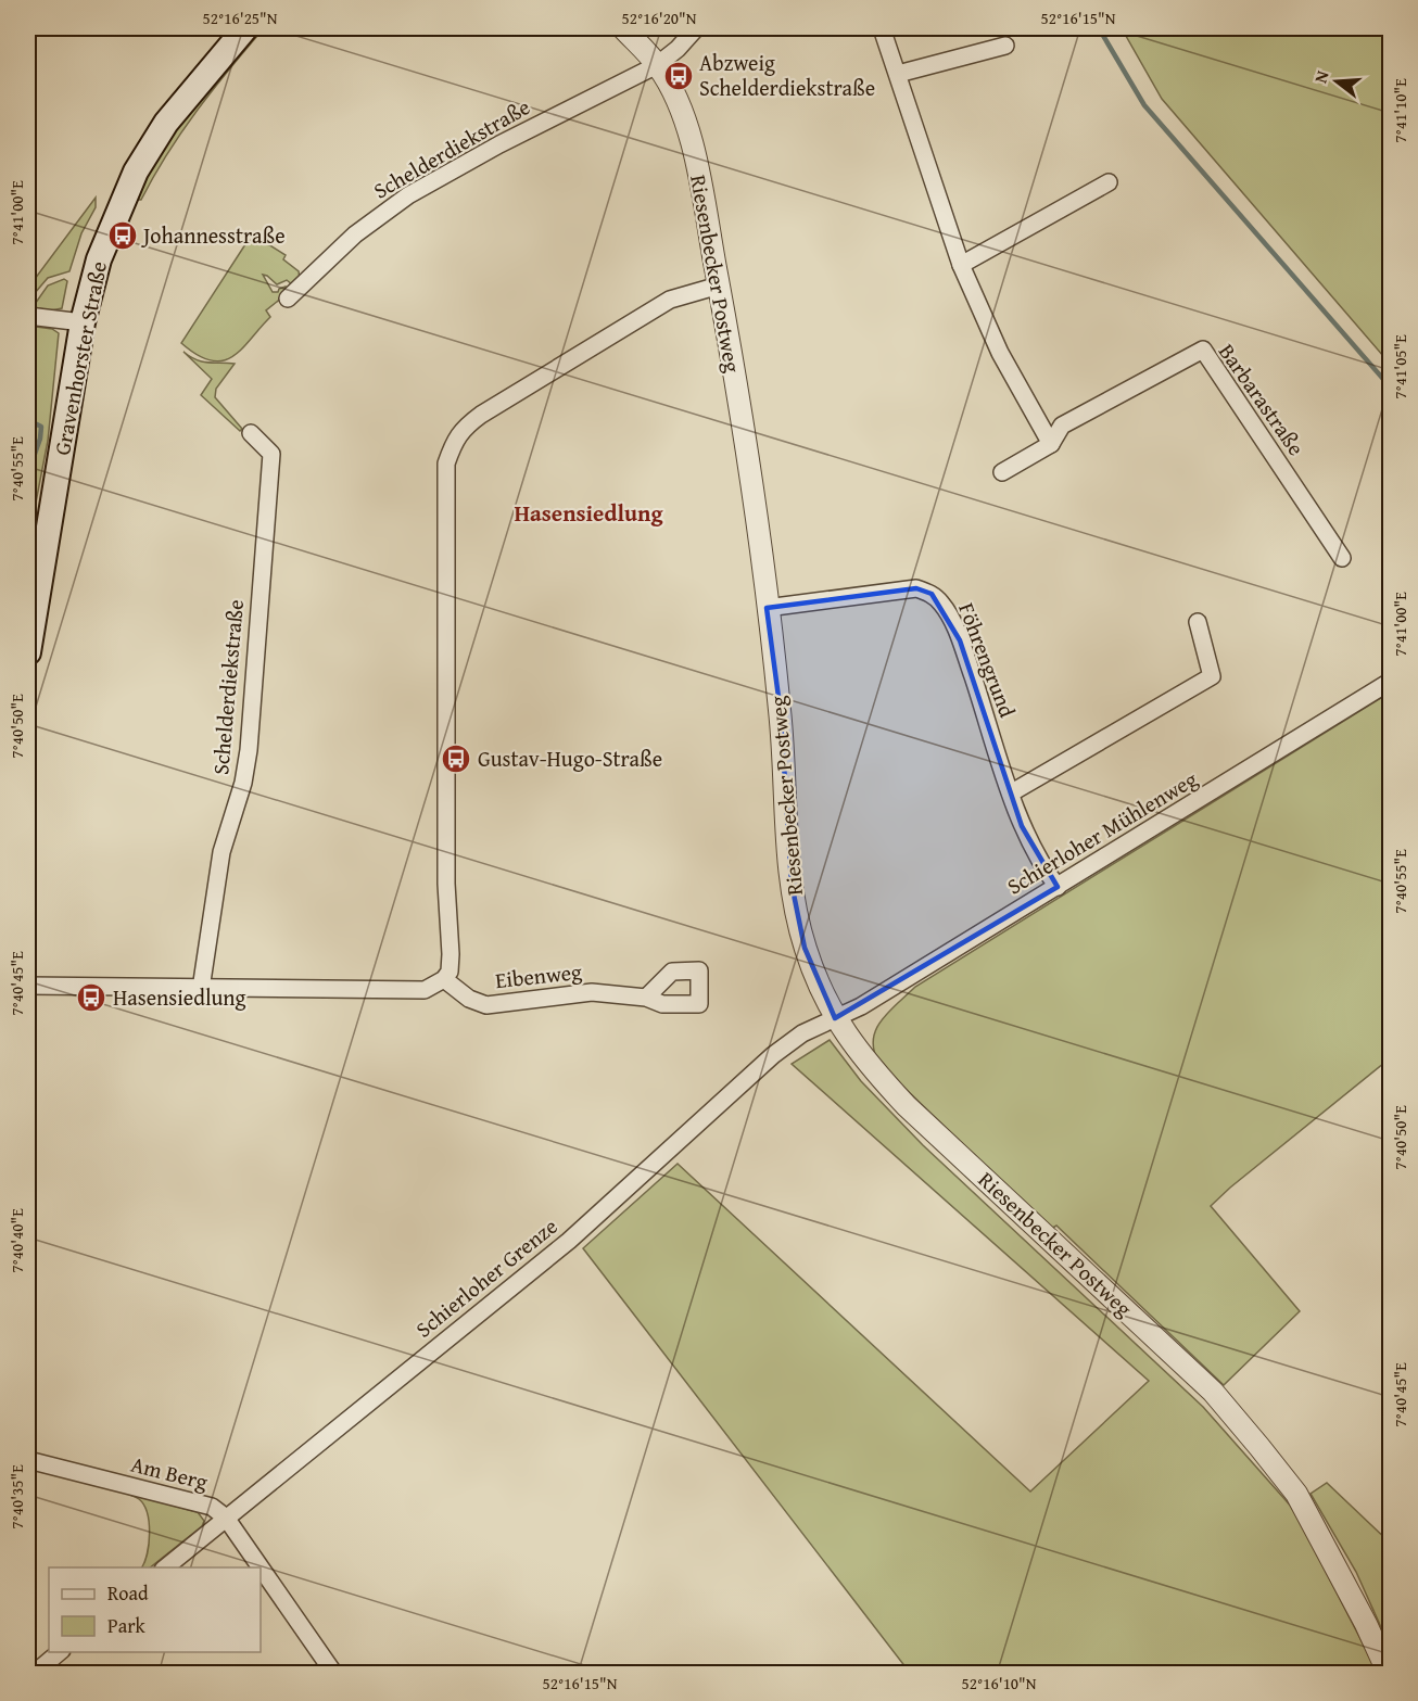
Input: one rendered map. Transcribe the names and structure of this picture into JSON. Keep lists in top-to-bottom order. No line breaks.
{"streets":{"main road":["Gravenhorster Straße"],"street":["Schelderdiekstraße","Riesenbecker Postweg","Barbarastraße","Föhrengrund","Schierloher Mühlenweg","Eibenweg","Schierloher Grenze","Am Berg"]},"crossings":[["Schelderdiekstraße","Riesenbecker Postweg"],["Riesenbecker Postweg","Föhrengrund"],["Riesenbecker Postweg","Schierloher Mühlenweg"],["Riesenbecker Postweg","Schierloher Grenze"],["Föhrengrund","Schierloher Mühlenweg"],["Schierloher Mühlenweg","Schierloher Grenze"],["Schierloher Grenze","Am Berg"]],"districts":["Hasensiedlung"],"places":{"bus stop":["Abzweig Schelderdiekstraße","Johannesstraße","Gustav-Hugo-Straße","Hasensiedlung"]},"legend":["Road","Park"],"north":"left","coordinates":["52°16'25\"N","52°16'20\"N","52°16'15\"N","7°41'10\"E","7°41'00\"E","7°41'05\"E","7°40'55\"E","7°40'50\"E","7°40'45\"E","7°40'40\"E","7°40'35\"E","52°16'10\"N"]}
